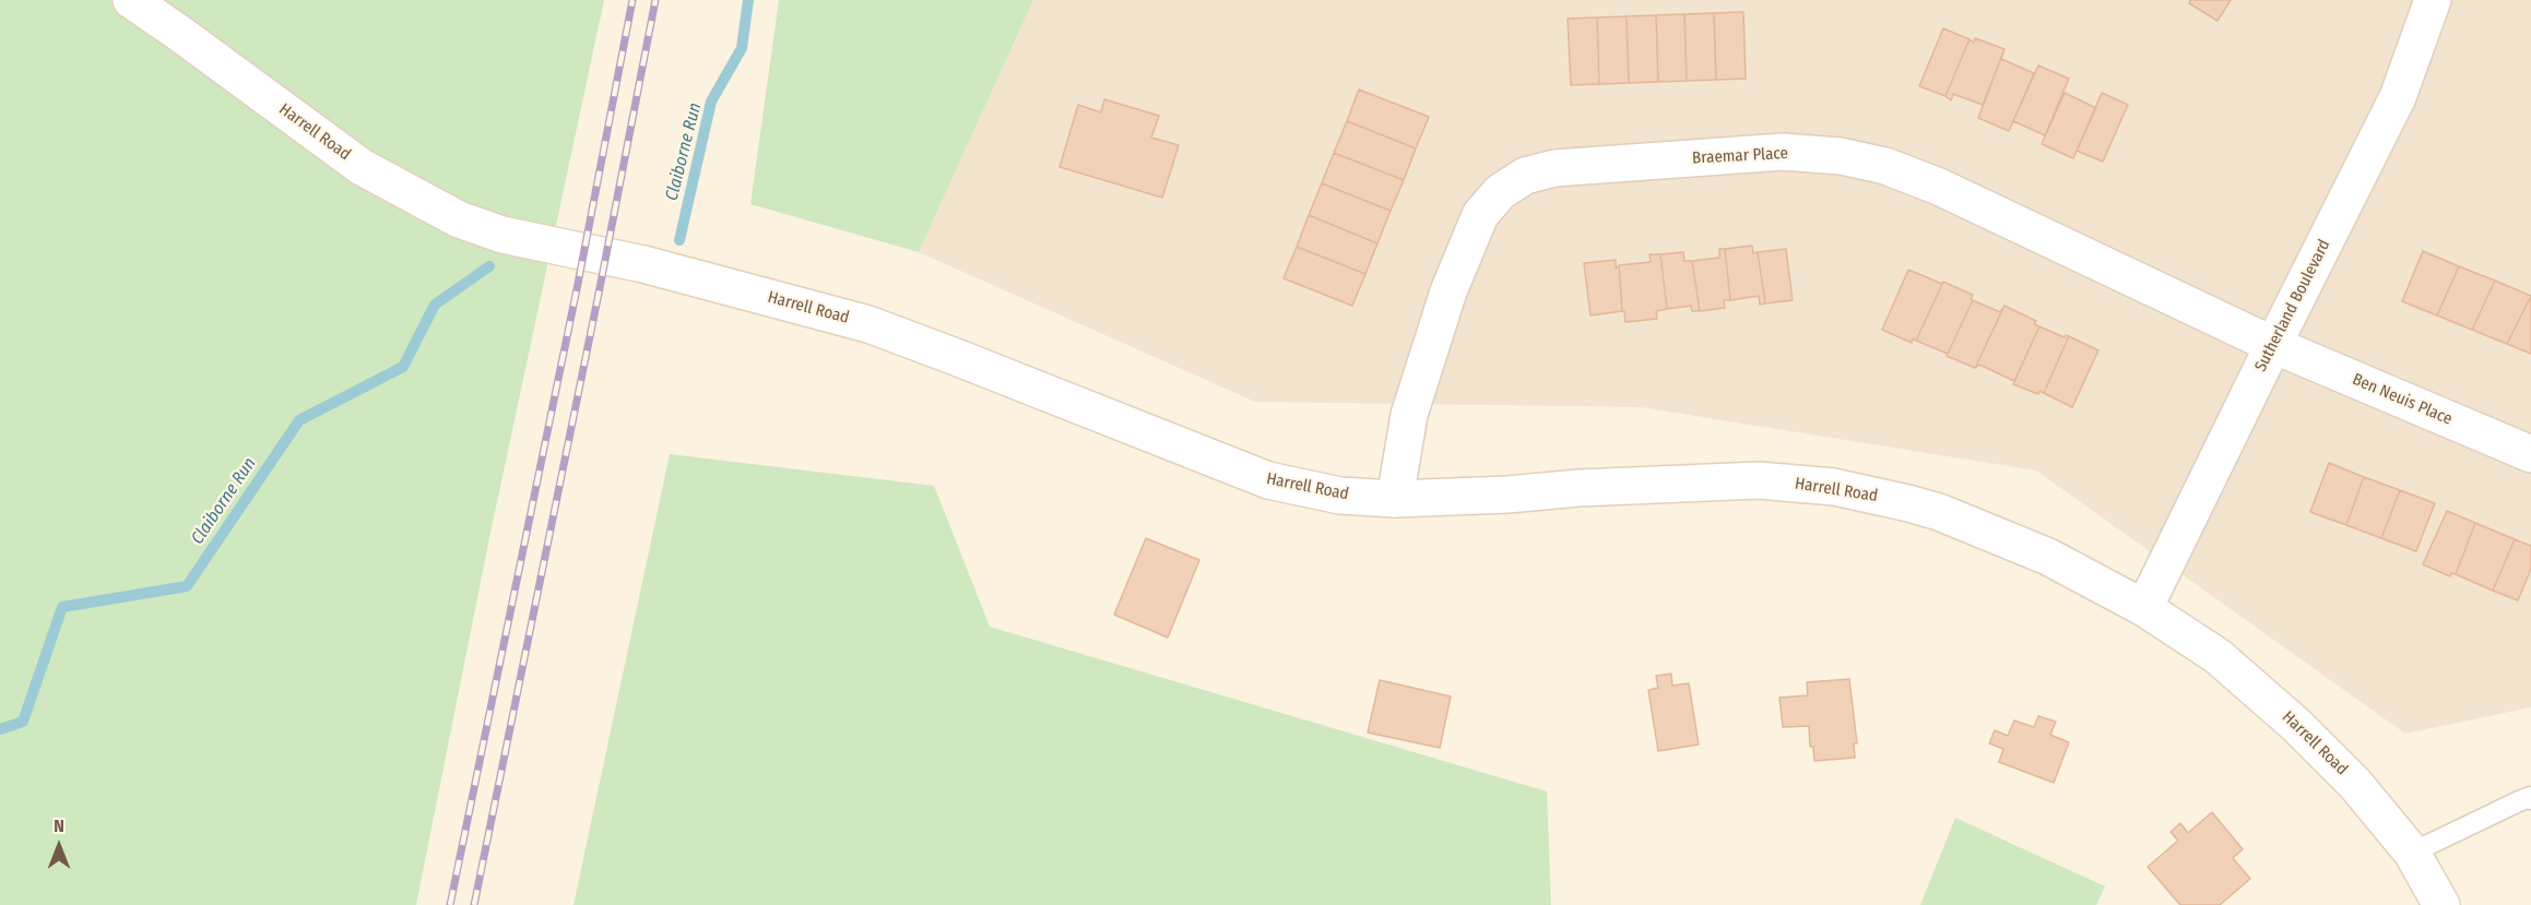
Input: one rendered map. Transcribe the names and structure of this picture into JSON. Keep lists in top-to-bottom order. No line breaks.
{"streets":{"street":["Harrell Road","Braemar Place","Sutherland Boulevard","Ben Neuis Place"]},"crossings":[["Harrell Road","Braemar Place"],["Harrell Road","Sutherland Boulevard"],["Braemar Place","Sutherland Boulevard"],["Braemar Place","Ben Neuis Place"],["Sutherland Boulevard","Ben Neuis Place"]],"water":["Claiborne Run"],"north":"top"}
